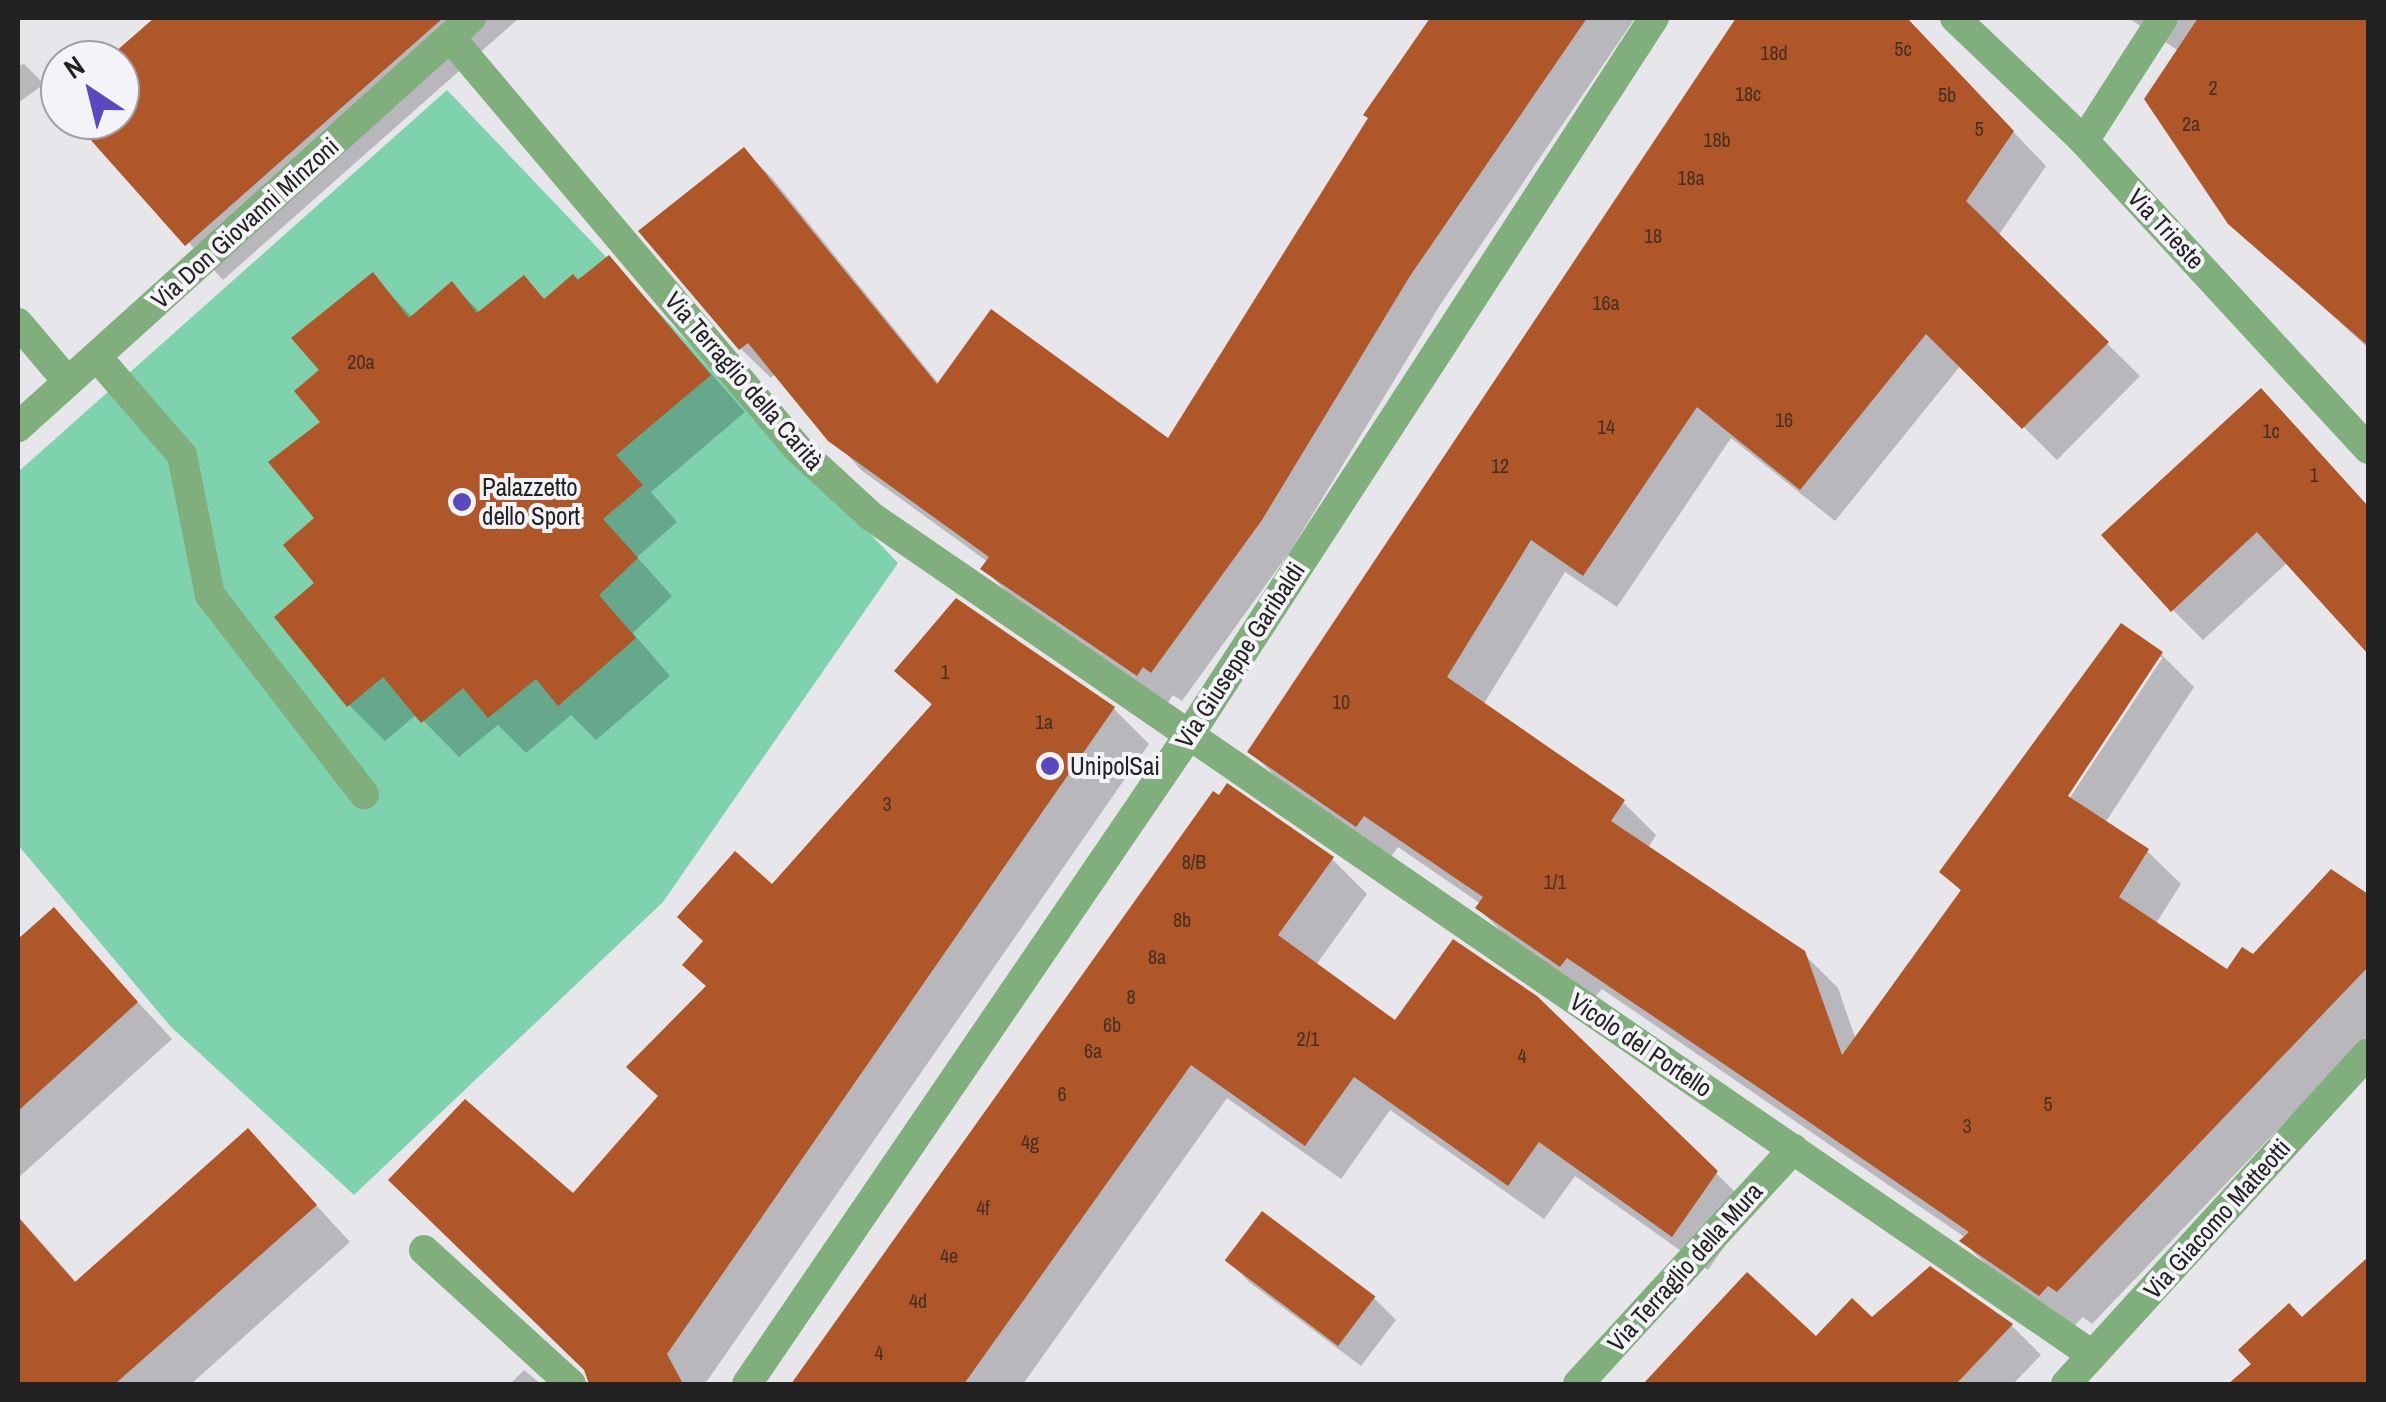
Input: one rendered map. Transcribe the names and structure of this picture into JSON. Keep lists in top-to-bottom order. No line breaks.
{"streets":{"street":["Via Don Giovanni Minzoni","Via Trieste","Via Terraglio della Carità","Via Giuseppe Garibaldi","Vicolo del Portello","Via Giacomo Matteotti","Via Terraglio della Mura"]},"crossings":[["Via Don Giovanni Minzoni","Via Terraglio della Carità"],["Via Terraglio della Carità","Via Giuseppe Garibaldi"],["Via Terraglio della Carità","Vicolo del Portello"],["Via Giuseppe Garibaldi","Vicolo del Portello"],["Vicolo del Portello","Via Giacomo Matteotti"],["Vicolo del Portello","Via Terraglio della Mura"]],"places":["Palazzetto dello Sport","UnipolSai"],"house_numbers":["5c","18d","2","18c","5b","2a","5","18b","18a","18","16a","20a","16","14","1c","12","1","1","10","1a","3","8/B","1/1","8b","8a","8","6b","2/1","6a","4","6","5","3","4g","4f","4e","4d","4"],"north":"top left"}
